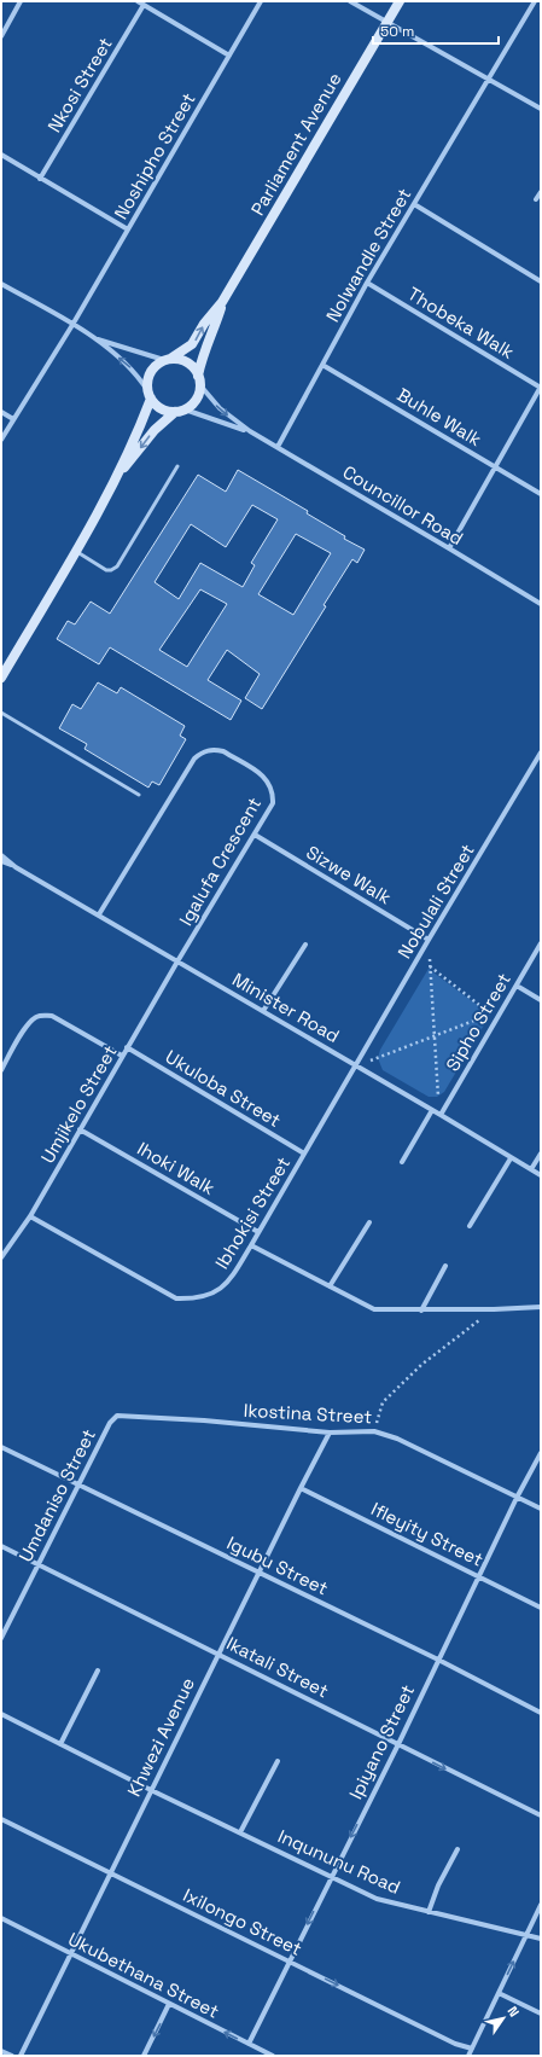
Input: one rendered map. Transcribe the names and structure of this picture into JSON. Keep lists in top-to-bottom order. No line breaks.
{"streets":{"street":["Nkosi Street","Parliament Avenue","Noshipho Street","Nolwandle Street","Thobeka Walk","Buhle Walk","Councillor Road","Igalufa Crescent","Sizwe Walk","Nobulali Street","Minister Road","Sipho Street","Ukuloba Street","Umjikelo Street","Ihoki Walk","Ibhokisi Street","Ikostina Street","Umdaniso Street","Ifleyity Street","Igubu Street","Ikatali Street","Khwezi Avenue","Ipiyano Street","Inqununu Road","Ixilongo Street","Ukubethana Street"]},"crossings":[["Parliament Avenue","Councillor Road"],["Nolwandle Street","Thobeka Walk"],["Nolwandle Street","Buhle Walk"],["Nolwandle Street","Councillor Road"],["Igalufa Crescent","Sizwe Walk"],["Igalufa Crescent","Minister Road"],["Igalufa Crescent","Umjikelo Street"],["Sizwe Walk","Nobulali Street"],["Nobulali Street","Minister Road"],["Nobulali Street","Ibhokisi Street"],["Minister Road","Sipho Street"],["Minister Road","Umjikelo Street"],["Minister Road","Ibhokisi Street"],["Ukuloba Street","Umjikelo Street"],["Ukuloba Street","Ibhokisi Street"],["Umjikelo Street","Ihoki Walk"],["Umjikelo Street","Ibhokisi Street"],["Ihoki Walk","Ibhokisi Street"],["Ikostina Street","Umdaniso Street"],["Ikostina Street","Khwezi Avenue"],["Ikostina Street","Ipiyano Street"],["Umdaniso Street","Igubu Street"],["Umdaniso Street","Ikatali Street"],["Ifleyity Street","Khwezi Avenue"],["Ifleyity Street","Ipiyano Street"],["Igubu Street","Khwezi Avenue"],["Igubu Street","Ipiyano Street"],["Ikatali Street","Khwezi Avenue"],["Ikatali Street","Ipiyano Street"],["Khwezi Avenue","Inqununu Road"],["Khwezi Avenue","Ixilongo Street"],["Khwezi Avenue","Ukubethana Street"],["Ipiyano Street","Inqununu Road"],["Ipiyano Street","Ixilongo Street"],["Ipiyano Street","Ukubethana Street"]],"one_way":["Ipiyano Street","Ixilongo Street"],"scale_bar":"50 m","north":"top right"}
